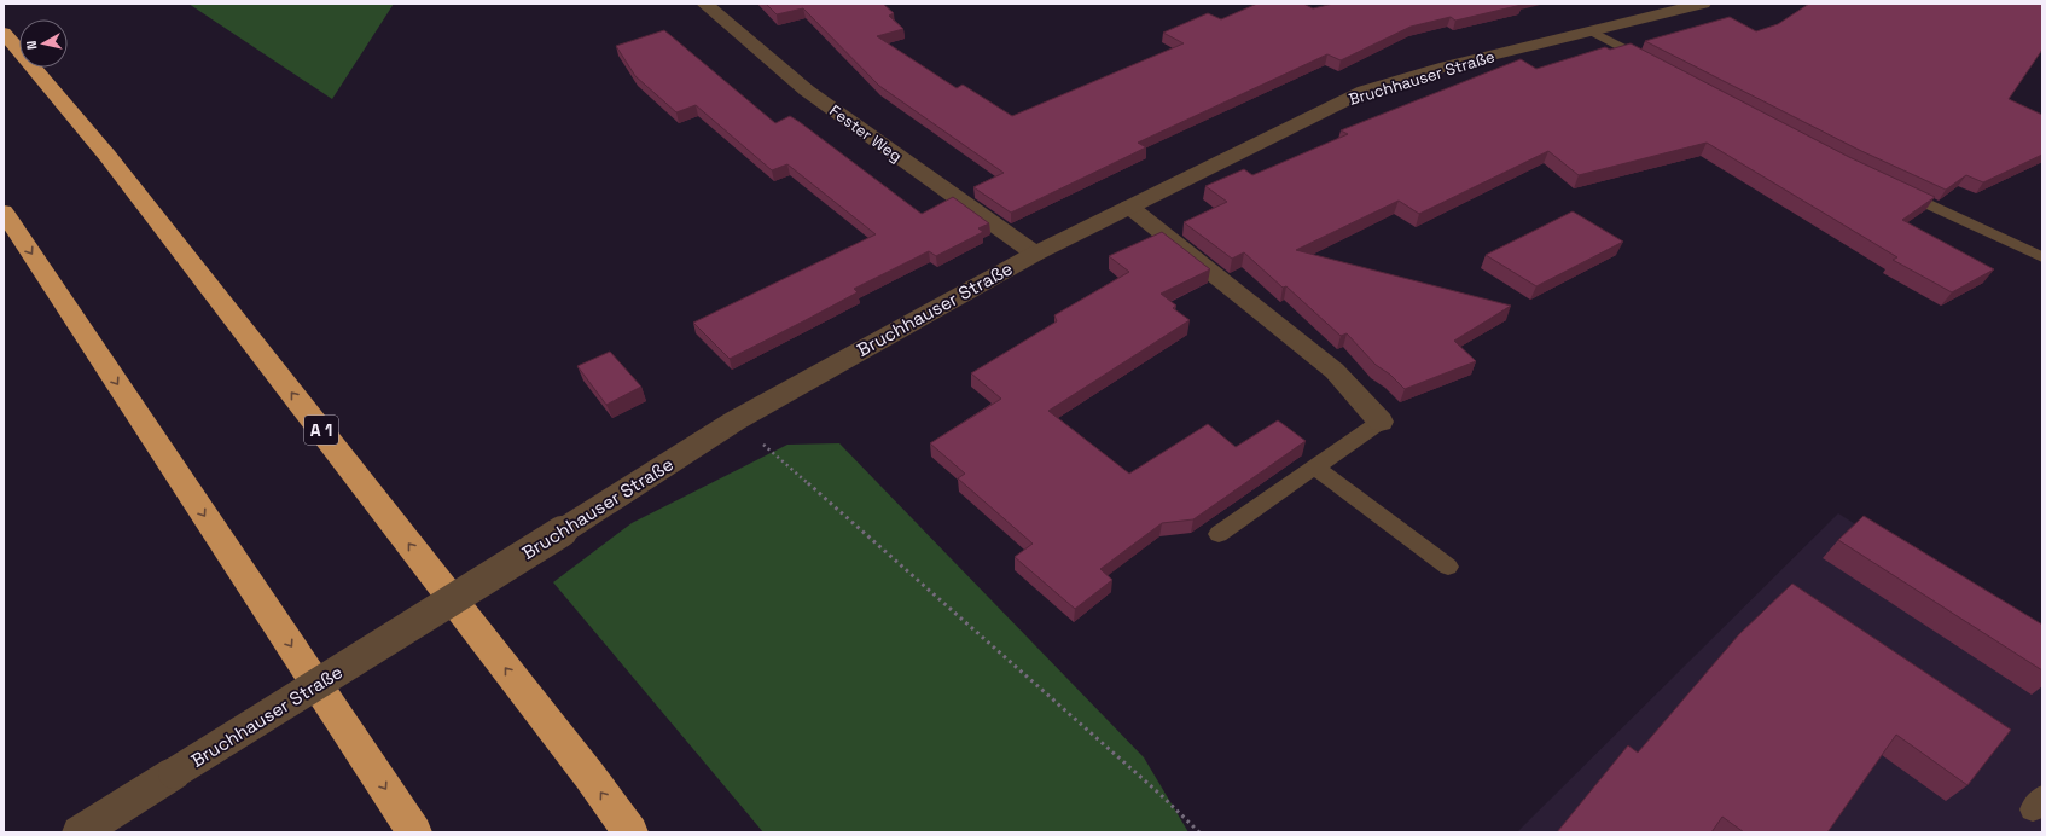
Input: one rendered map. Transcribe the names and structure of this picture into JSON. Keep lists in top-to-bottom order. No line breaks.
{"streets":{"highway":["A 1"],"street":["Bruchhauser Straße","Fester Weg"]},"crossings":[["Bruchhauser Straße","Fester Weg"]],"north":"left"}
